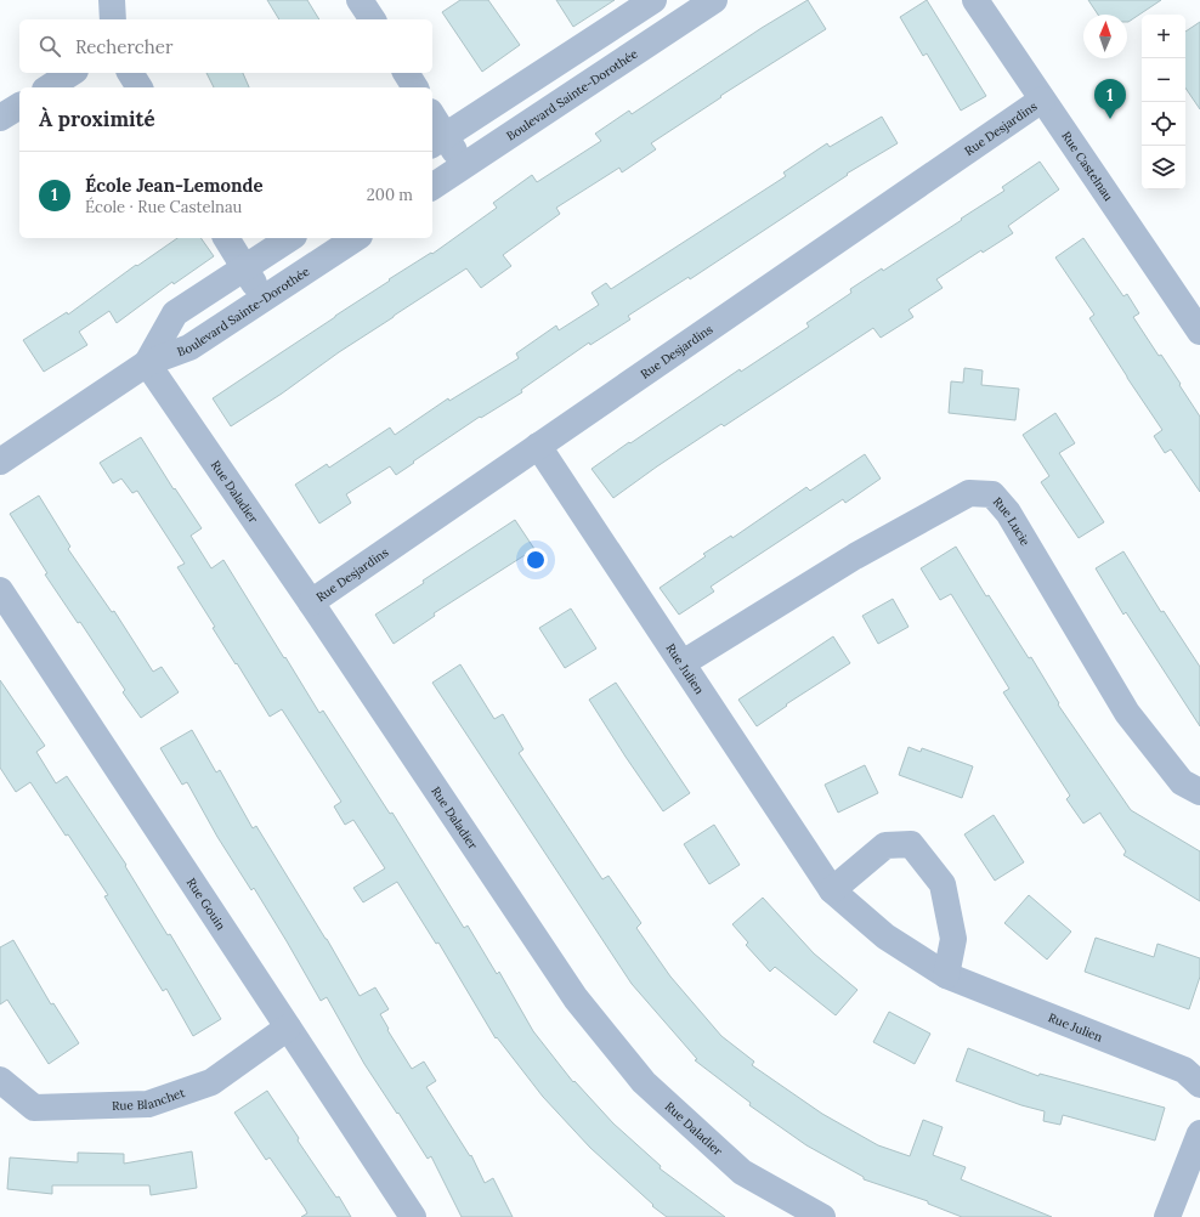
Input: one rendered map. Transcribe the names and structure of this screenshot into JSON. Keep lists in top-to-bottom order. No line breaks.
{"streets":{"street":["Boulevard Sainte-Dorothée","Rue Desjardins","Rue Castelnau","Rue Daladier","Rue Lucie","Rue Julien","Rue Gouin","Rue Blanchet"]},"crossings":[["Boulevard Sainte-Dorothée","Rue Daladier"],["Rue Desjardins","Rue Castelnau"],["Rue Desjardins","Rue Daladier"],["Rue Desjardins","Rue Julien"],["Rue Lucie","Rue Julien"],["Rue Gouin","Rue Blanchet"]],"north":"top","page":{"map_buttons":["+","−"],"search":"Rechercher","pins":"1","heading":"À proximité","list":[{"mark":"1","name":"École Jean-Lemonde","note":"École · Rue Castelnau","value":"200 m"}]}}
